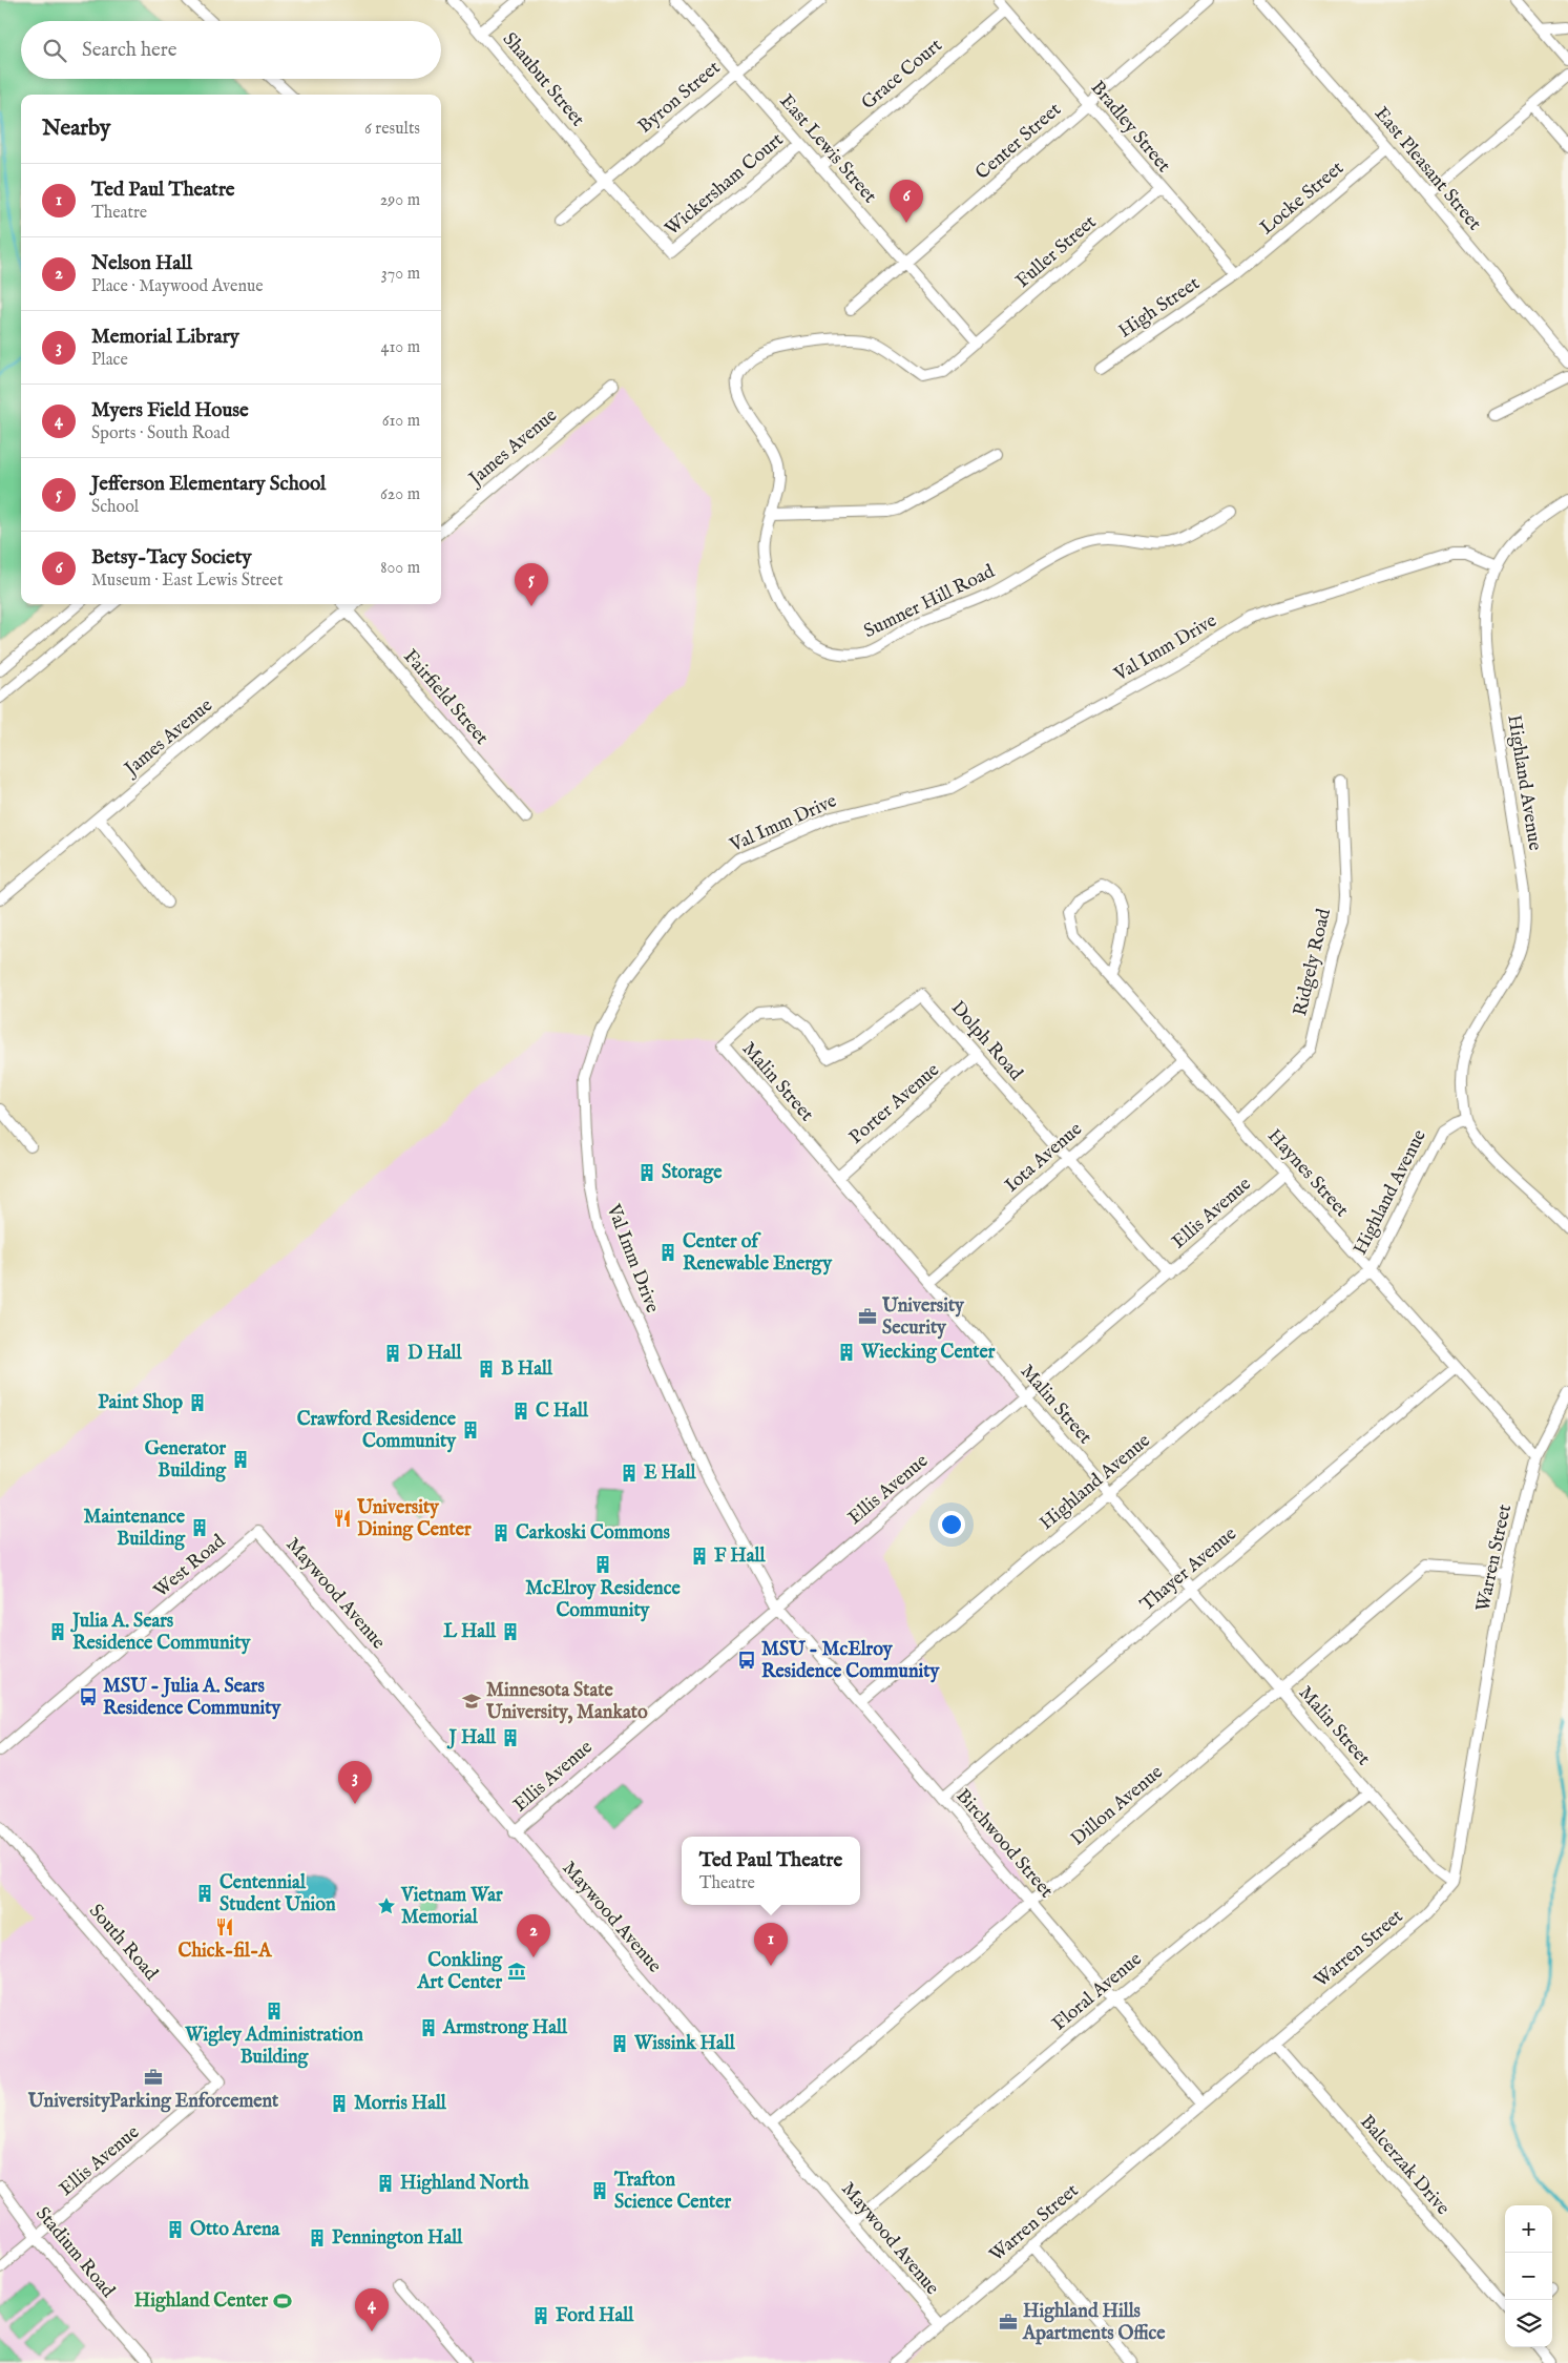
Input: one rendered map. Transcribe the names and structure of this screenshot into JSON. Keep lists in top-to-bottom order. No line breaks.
{"streets":{"street":["Grace Court","Shaubut Street","Byron Street","Bradley Street","Center Street","East Lewis Street","East Pleasant Street","Wickersham Court","Locke Street","Fuller Street","High Street","James Avenue","Sumner Hill Road","Val Imm Drive","Fairfield Street","Highland Avenue","Ridgely Road","Dolph Road","Malin Street","Porter Avenue","Iota Avenue","Haynes Street","Ellis Avenue","Warren Street","West Road","Thayer Avenue","Maywood Avenue","Dillon Avenue","Birchwood Street","South Road","Floral Avenue","Balcerzak Drive","Stadium Road"]},"crossings":[["Grace Court","Bradley Street"],["Grace Court","East Lewis Street"],["Shaubut Street","Byron Street"],["Shaubut Street","Wickersham Court"],["Byron Street","East Lewis Street"],["Byron Street","Wickersham Court"],["Bradley Street","Center Street"],["Bradley Street","Locke Street"],["Bradley Street","Fuller Street"],["Bradley Street","High Street"],["Center Street","East Lewis Street"],["East Lewis Street","Wickersham Court"],["East Lewis Street","Fuller Street"],["East Lewis Street","Sumner Hill Road"],["East Pleasant Street","Locke Street"],["Locke Street","High Street"],["Fuller Street","Sumner Hill Road"],["James Avenue","Fairfield Street"],["Val Imm Drive","Highland Avenue"],["Val Imm Drive","Ellis Avenue"],["Val Imm Drive","Birchwood Street"],["Highland Avenue","Malin Street"],["Highland Avenue","Haynes Street"],["Highland Avenue","Birchwood Street"],["Ridgely Road","Haynes Street"],["Dolph Road","Malin Street"],["Dolph Road","Porter Avenue"],["Dolph Road","Iota Avenue"],["Dolph Road","Ellis Avenue"],["Malin Street","Porter Avenue"],["Malin Street","Iota Avenue"],["Malin Street","Ellis Avenue"],["Malin Street","Warren Street"],["Malin Street","Thayer Avenue"],["Malin Street","Dillon Avenue"],["Malin Street","Floral Avenue"],["Iota Avenue","Haynes Street"],["Haynes Street","Ellis Avenue"],["Haynes Street","Warren Street"],["Haynes Street","Thayer Avenue"],["Ellis Avenue","Maywood Avenue"],["Ellis Avenue","Birchwood Street"],["Ellis Avenue","South Road"],["Ellis Avenue","Stadium Road"],["Warren Street","Maywood Avenue"],["Warren Street","Dillon Avenue"],["Warren Street","Birchwood Street"],["Warren Street","Balcerzak Drive"],["West Road","Maywood Avenue"],["Thayer Avenue","Birchwood Street"],["Maywood Avenue","Dillon Avenue"],["Maywood Avenue","Floral Avenue"],["Dillon Avenue","Birchwood Street"],["Birchwood Street","Floral Avenue"]],"places":{"building":["Storage","Center of Renewable Energy","Wiecking Center","D Hall","B Hall","Paint Shop","C Hall","Crawford Residence Community","Generator Building","E Hall","Maintenance Building","Carkoski Commons","F Hall","McElroy Residence Community","Julia A. Sears Residence Community","L Hall","J Hall","Centennial Student Union","Wigley Administration Building","Armstrong Hall","Wissink Hall","Morris Hall","Highland North","Trafton Science Center","Otto Arena","Pennington Hall","Ford Hall"],"office":["University Security","UniversityParking Enforcement","Highland Hills Apartments Office"],"restaurant":["University Dining Center","Chick-fil-A"],"bus stop":["MSU - McElroy Residence Community","MSU - Julia A. Sears Residence Community"],"school or university":["Minnesota State University, Mankato"],"place":["Vietnam War Memorial"],"museum":["Conkling Art Center"],"sports":["Highland Center"]},"page":{"search":"Search here","heading":["Nearby","6 results"],"list":[{"mark":"1","name":"Ted Paul Theatre","note":"Theatre","value":"290 m"},{"mark":"2","name":"Nelson Hall","note":"Place · Maywood Avenue","value":"370 m"},{"mark":"3","name":"Memorial Library","note":"Place","value":"410 m"},{"mark":"4","name":"Myers Field House","note":"Sports · South Road","value":"610 m"},{"mark":"5","name":"Jefferson Elementary School","note":"School","value":"620 m"},{"mark":"6","name":"Betsy-Tacy Society","note":"Museum · East Lewis Street","value":"800 m"}],"pins":["6","5","3","2","1","4"],"popup":["Ted Paul Theatre","Theatre"],"map_buttons":["+","−"]}}
